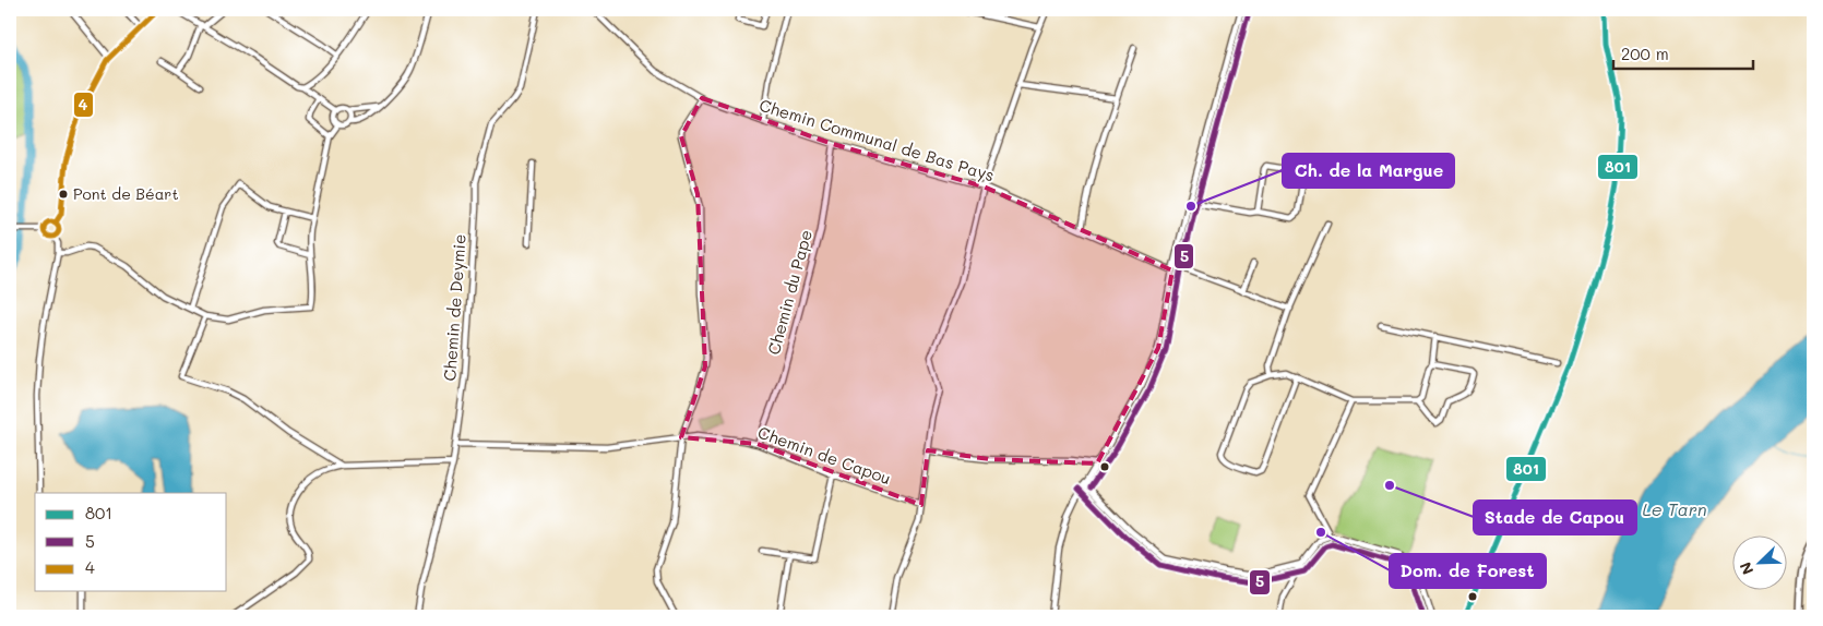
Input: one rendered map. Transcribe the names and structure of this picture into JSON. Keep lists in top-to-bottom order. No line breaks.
{"streets":{"street":["Chemin Communal de Bas Pays","Chemin du Pape","Chemin de Deymie","Chemin de Capou"]},"crossings":[["Chemin Communal de Bas Pays","Chemin du Pape"],["Chemin du Pape","Chemin de Capou"],["Chemin de Deymie","Chemin de Capou"]],"water":["Le Tarn"],"places":["Pont de Béart","Ch. de la Margue","Stade de Capou","Dom. de Forest"],"lines":["transit line 801","transit line 4","transit line 5"],"legend":["801","5","4"],"scale_bar":"200 m","north":"bottom left"}
